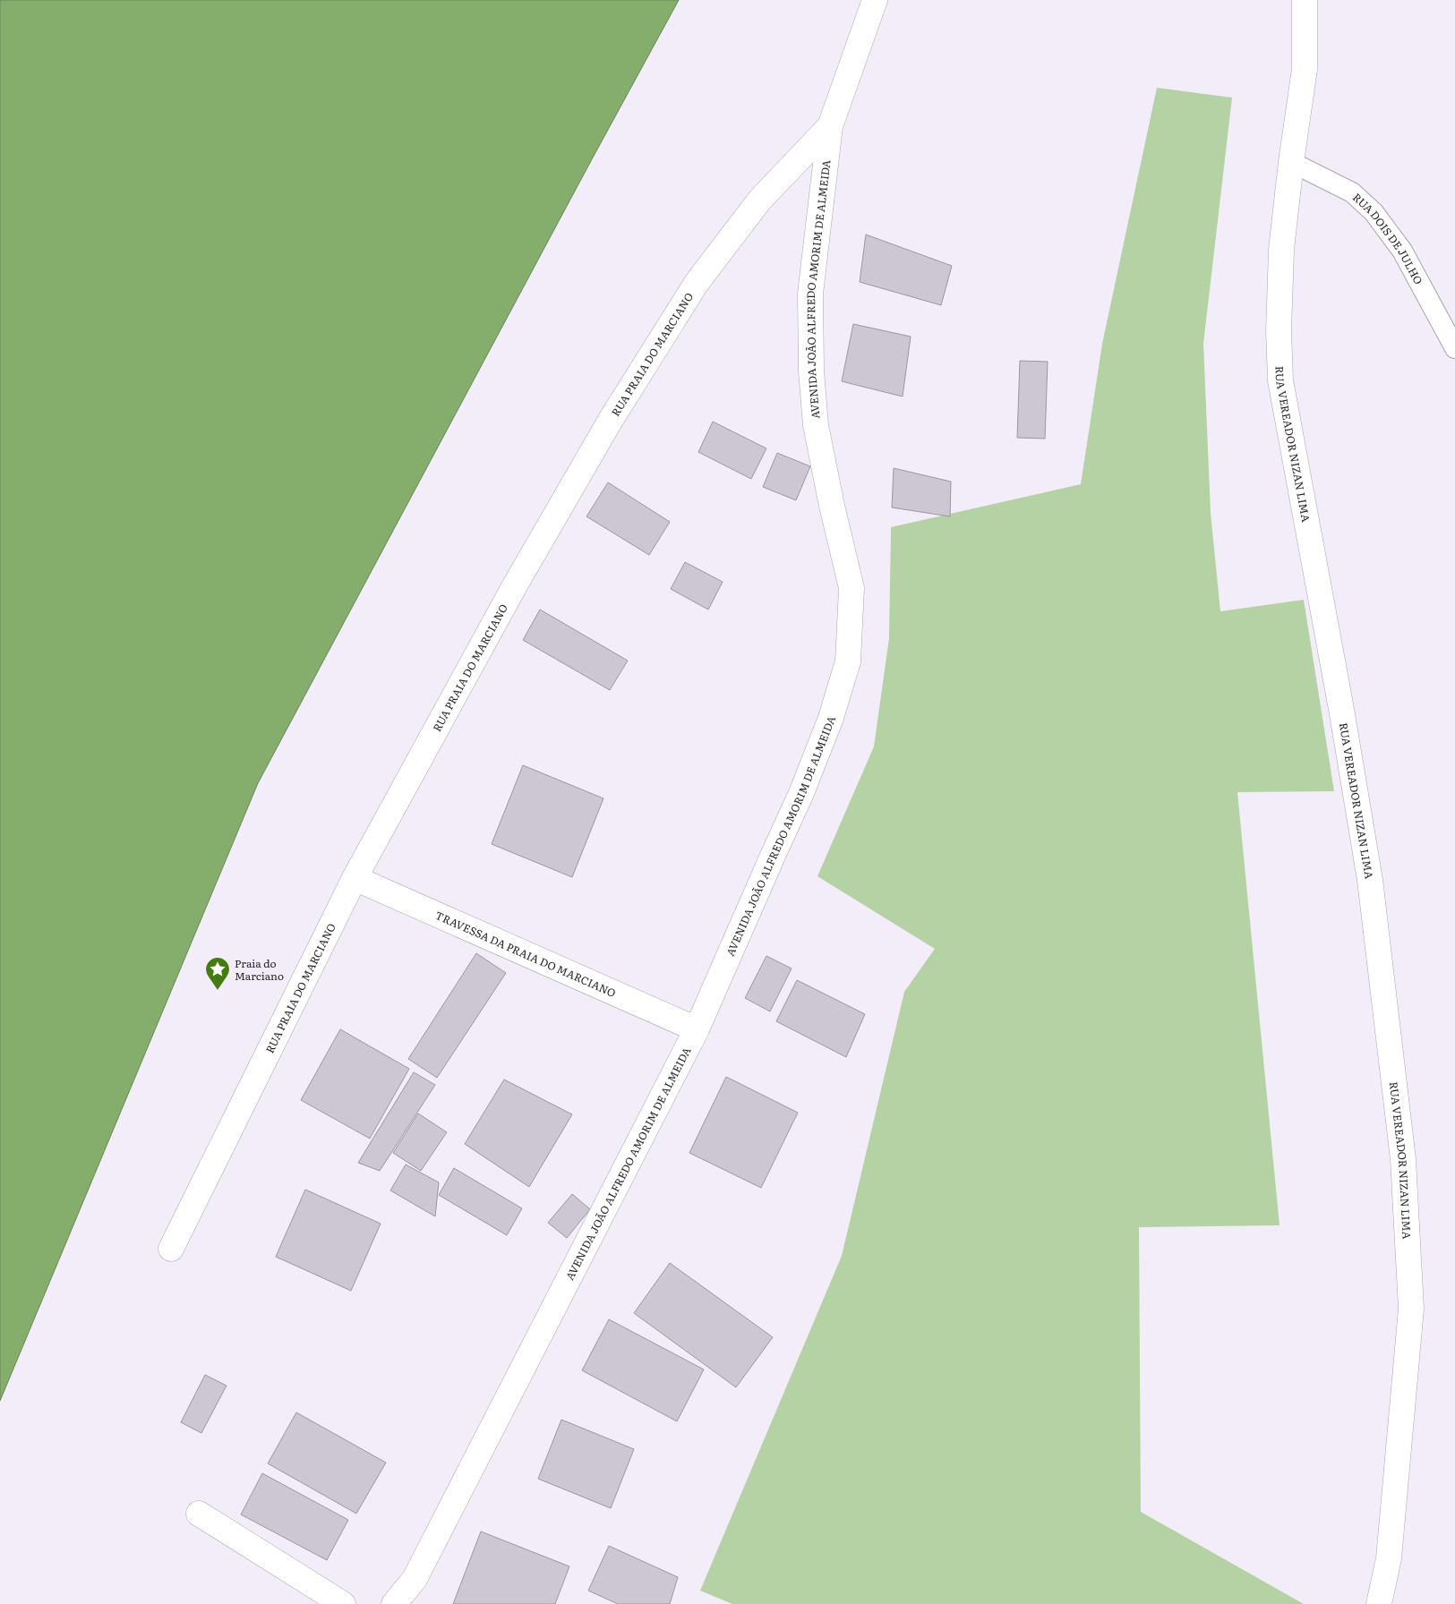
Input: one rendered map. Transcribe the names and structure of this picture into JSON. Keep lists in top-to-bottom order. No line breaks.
{"streets":{"street":["AVENIDA JOÃO ALFREDO AMORIM DE ALMEIDA","RUA PRAIA DO MARCIANO","RUA VEREADOR NIZAN LIMA","TRAVESSA DA PRAIA DO MARCIANO"],"lane":["RUA DOIS DE JULHO"]},"crossings":[["RUA DOIS DE JULHO","RUA VEREADOR NIZAN LIMA"],["AVENIDA JOÃO ALFREDO AMORIM DE ALMEIDA","RUA PRAIA DO MARCIANO"],["AVENIDA JOÃO ALFREDO AMORIM DE ALMEIDA","TRAVESSA DA PRAIA DO MARCIANO"],["RUA PRAIA DO MARCIANO","TRAVESSA DA PRAIA DO MARCIANO"]],"places":{"place":["Praia do Marciano"]}}
